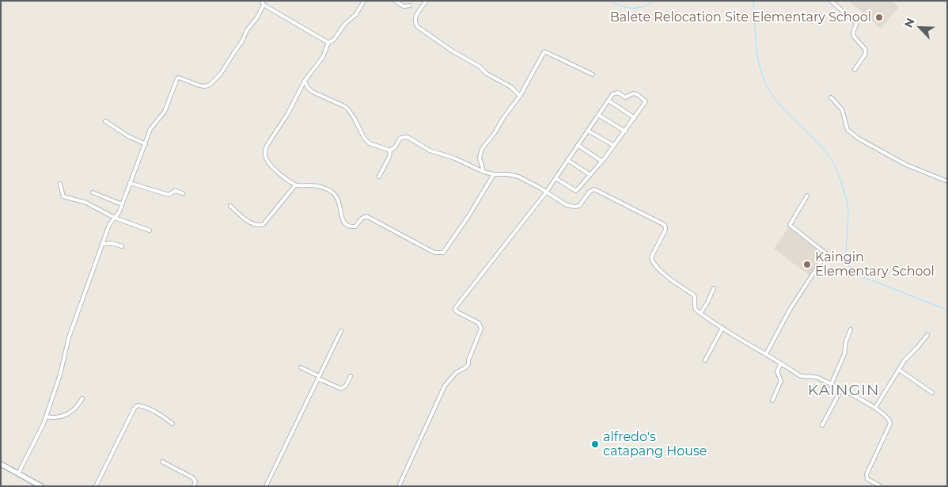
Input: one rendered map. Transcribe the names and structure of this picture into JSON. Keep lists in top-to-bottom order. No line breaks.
{"districts":["KAINGIN"],"places":["Balete Relocation Site Elementary School","Kaingin Elementary School","alfredo's catapang House"],"north":"top left"}
